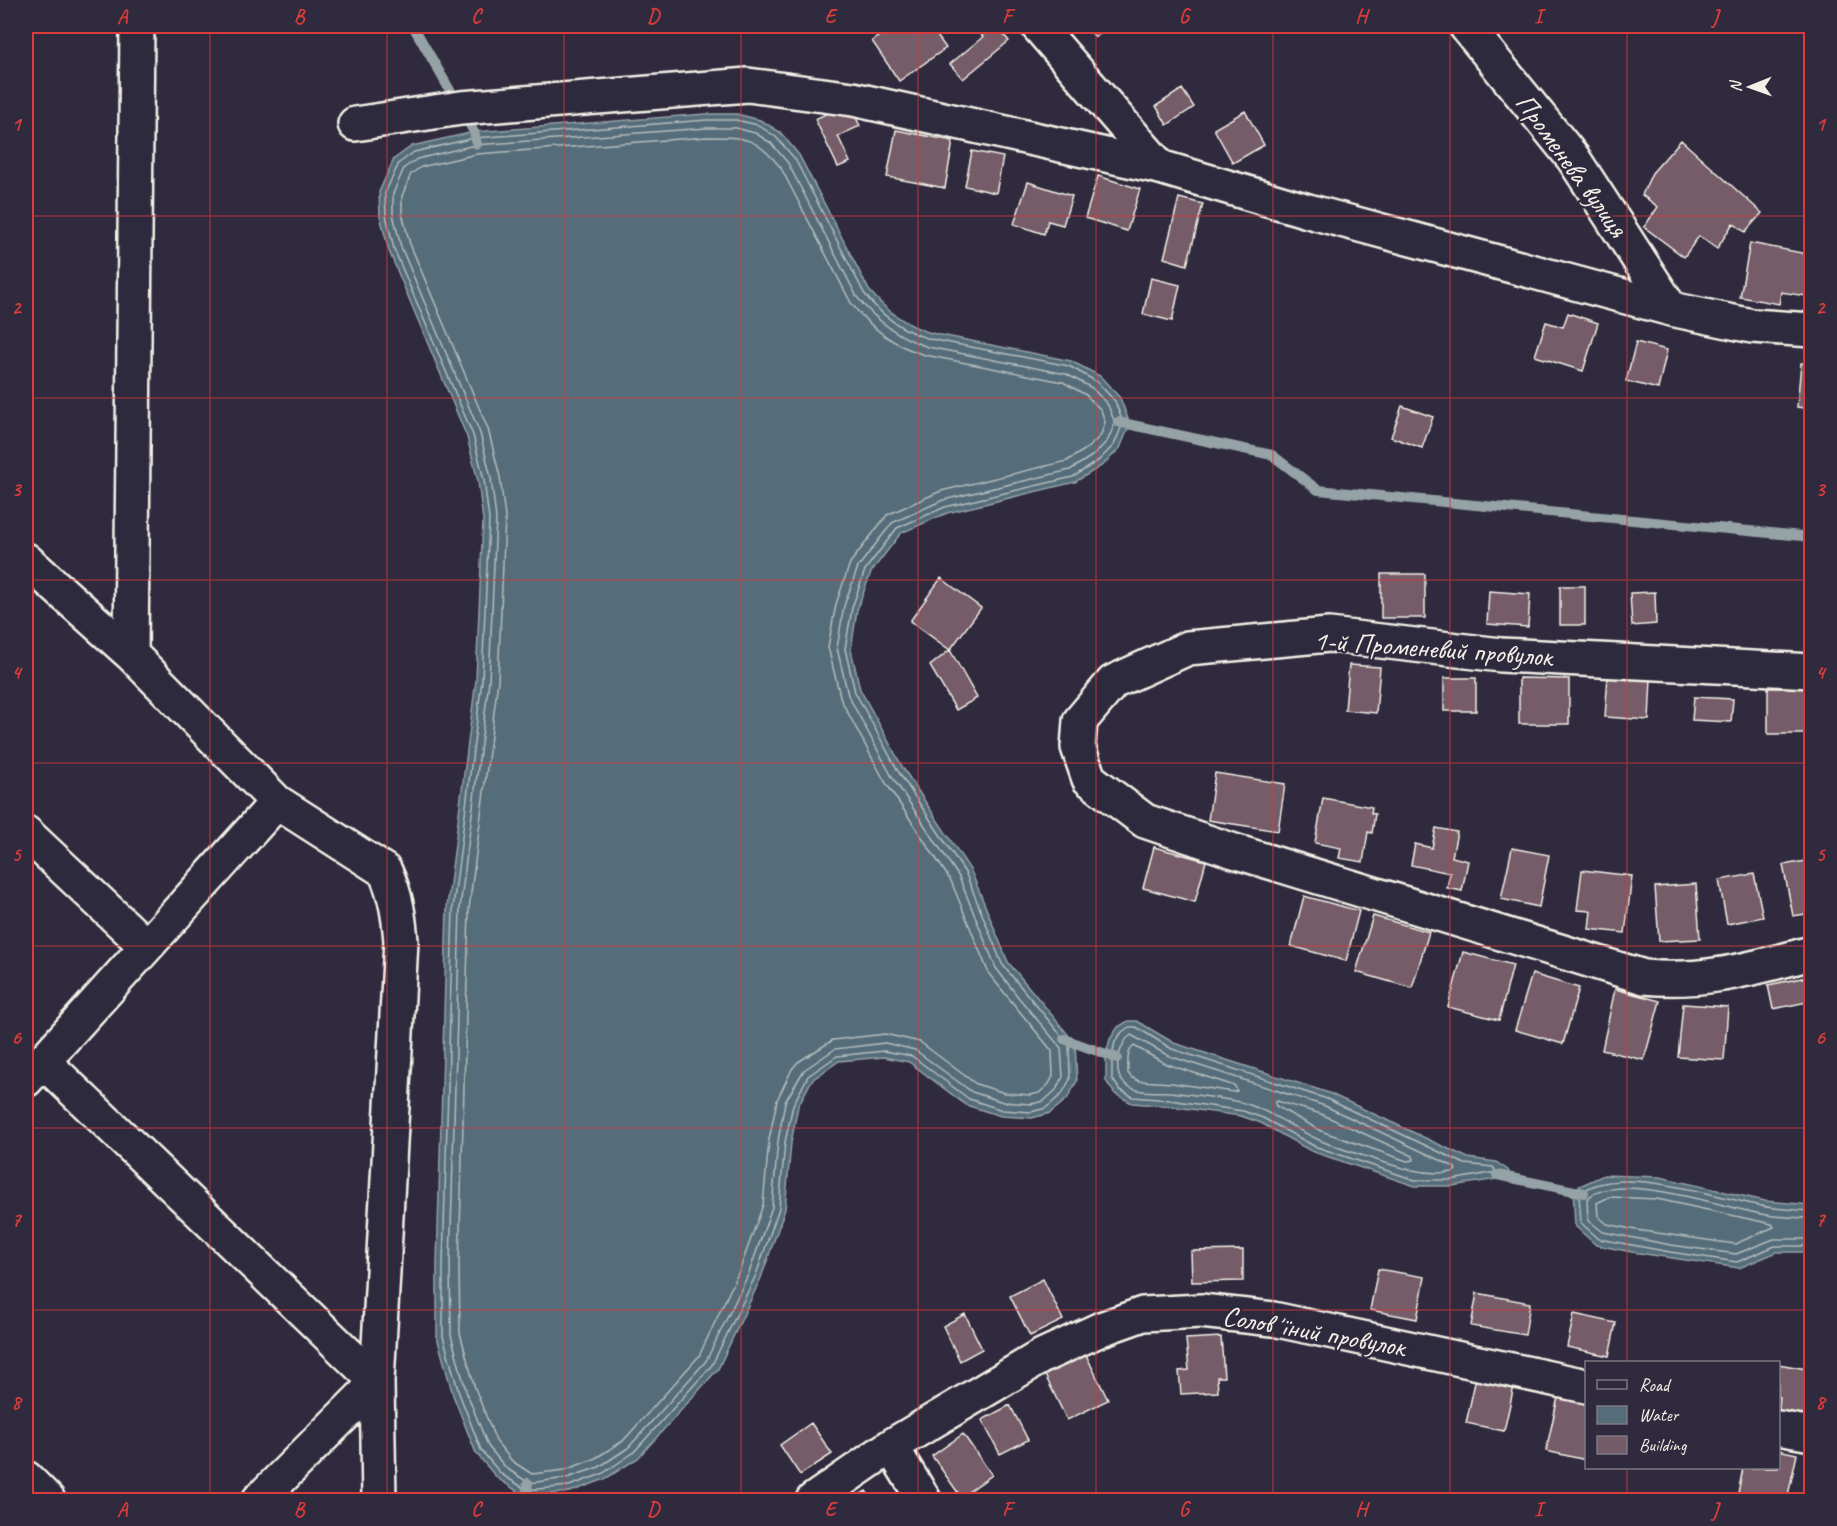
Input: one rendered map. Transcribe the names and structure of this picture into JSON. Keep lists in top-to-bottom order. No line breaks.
{"streets":{"street":["Променева вулиця","1-й Променевий провулок","Соловʼїний провулок"]},"legend":["Road","Water","Building"],"north":"left","grid":{"columns":["A","B","C","D","E","F","G","H","I","J"],"rows":["1","2","3","4","5","6","7","8"]}}
